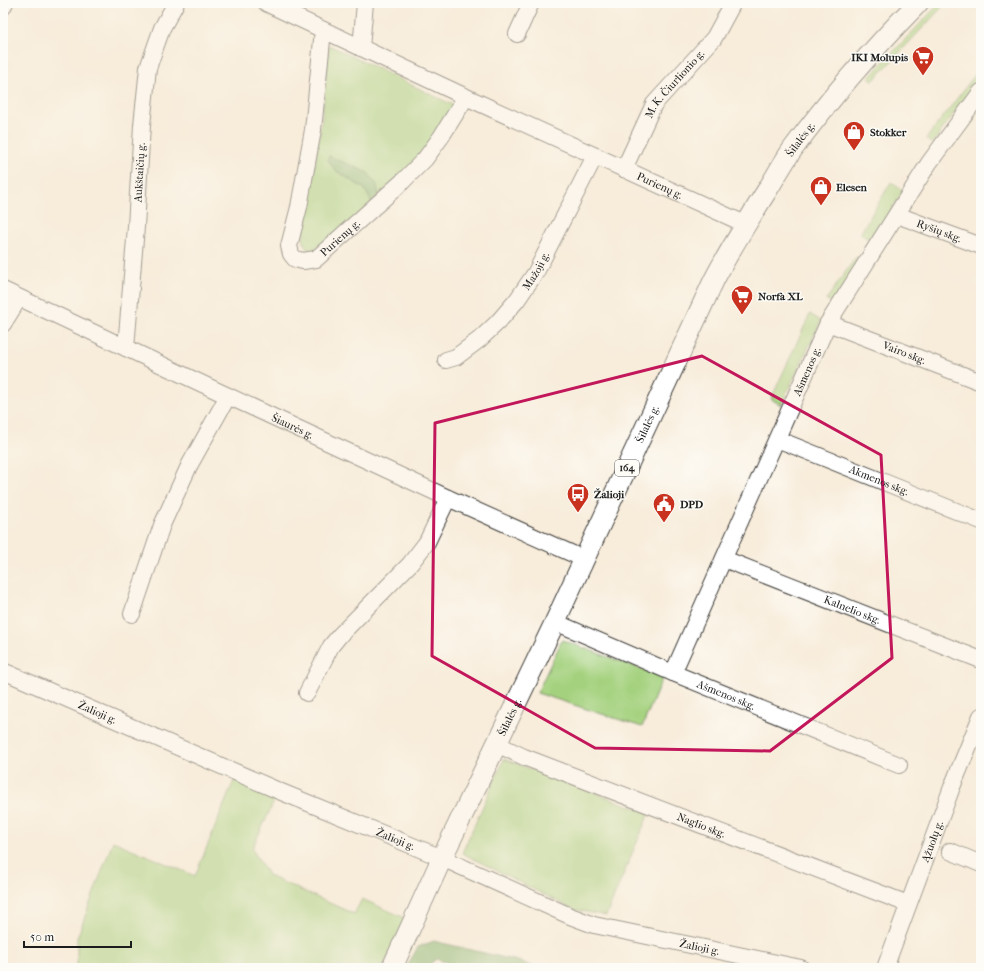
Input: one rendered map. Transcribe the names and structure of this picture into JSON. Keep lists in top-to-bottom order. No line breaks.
{"streets":{"main road":["Šilalės g.","164"],"street":["M. K. Čiurlionio g.","Aukštaičių g.","Purienų g.","Ryšių skg.","Mažoji g.","Vairo skg.","Ašmenos g.","Šiaurės g.","Akmenos skg.","Kalnelio skg.","Ašmenos skg.","Žalioji g.","Naglio skg.","Ąžuolų g."]},"crossings":[["M. K. Čiurlionio g.","Purienų g."],["Šilalės g.","Purienų g."],["Šilalės g.","Šiaurės g."],["Šilalės g.","Ašmenos skg."],["Šilalės g.","Žalioji g."],["Šilalės g.","Naglio skg."],["Aukštaičių g.","Šiaurės g."],["Purienų g.","Mažoji g."],["Ryšių skg.","Ašmenos g."],["Vairo skg.","Ašmenos g."],["Ašmenos g.","Akmenos skg."],["Ašmenos g.","Kalnelio skg."],["Ašmenos g.","Ašmenos skg."],["Naglio skg.","Ąžuolų g."]],"places":{"supermarket":["IKI Molupis","Norfa XL"],"shop":["Stokker","Elesen"],"bus stop":["Žalioji"],"public building":["DPD"]},"scale_bar":"50 m"}
